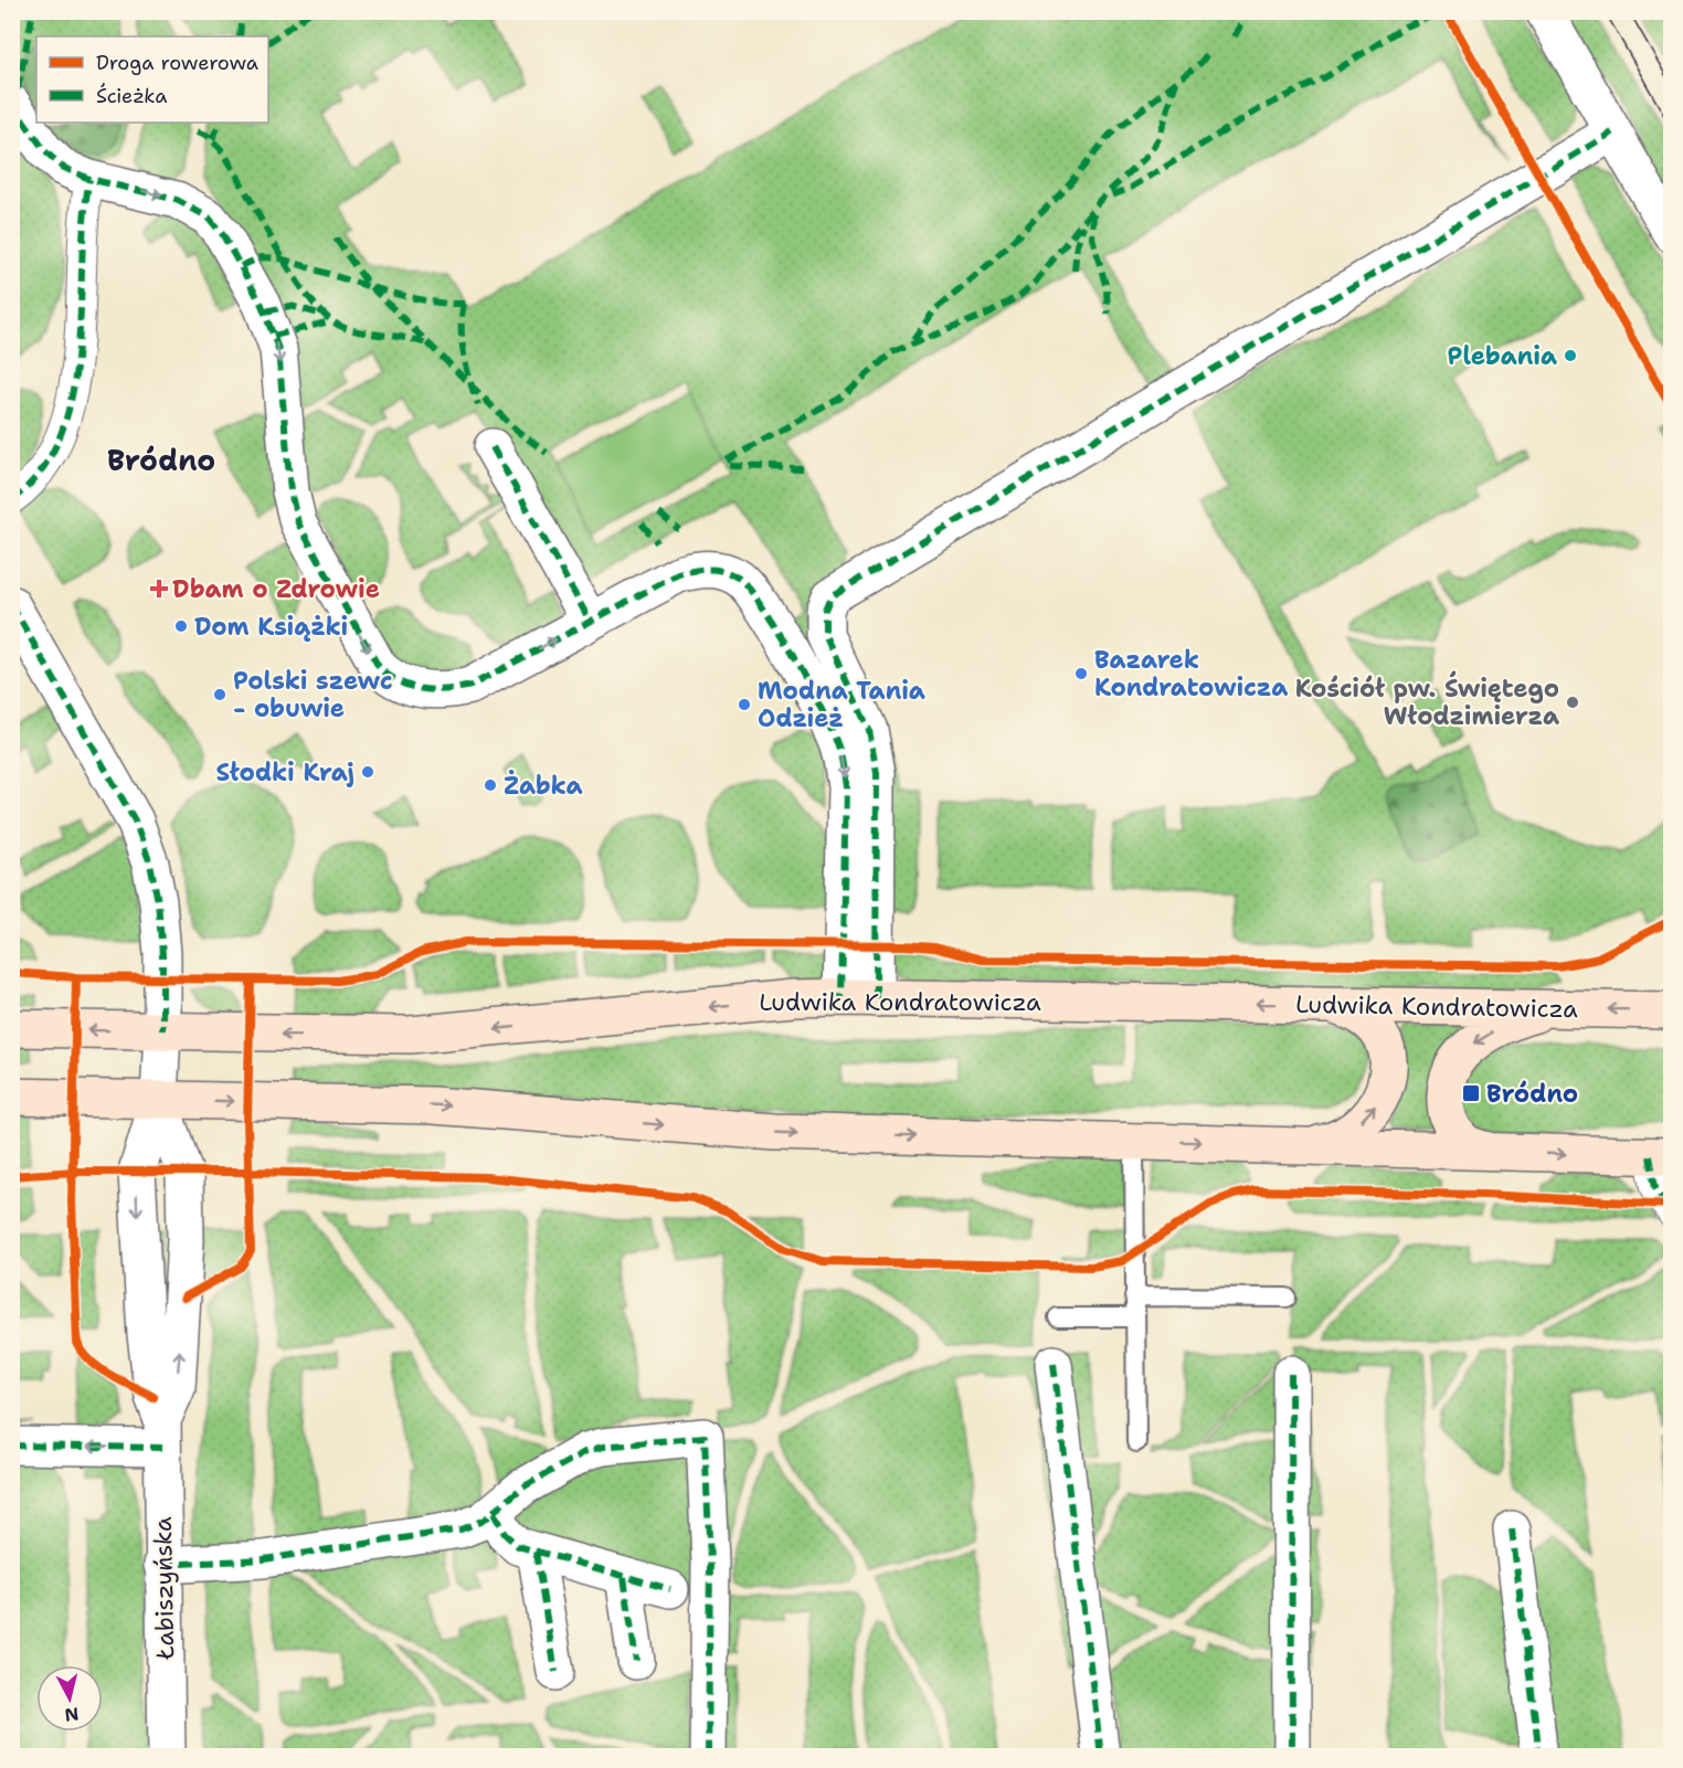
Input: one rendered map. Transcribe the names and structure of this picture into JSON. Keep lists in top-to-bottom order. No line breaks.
{"streets":{"main road":["Ludwika Kondratowicza"],"street":["Łabiszyńska"]},"crossings":[["Ludwika Kondratowicza","Łabiszyńska"]],"districts":["Bródno"],"places":{"other":["Plebania","Dom Książki","Bazarek Kondratowicza","Polski szewc - obuwie","Kościół pw. Świętego Włodzimierza","Modna Tania Odzież","Słodki Kraj","Żabka"],"health":["Dbam o Zdrowie"],"transit":["Bródno"]},"legend":["Droga rowerowa","Ścieżka"],"north":"bottom"}
